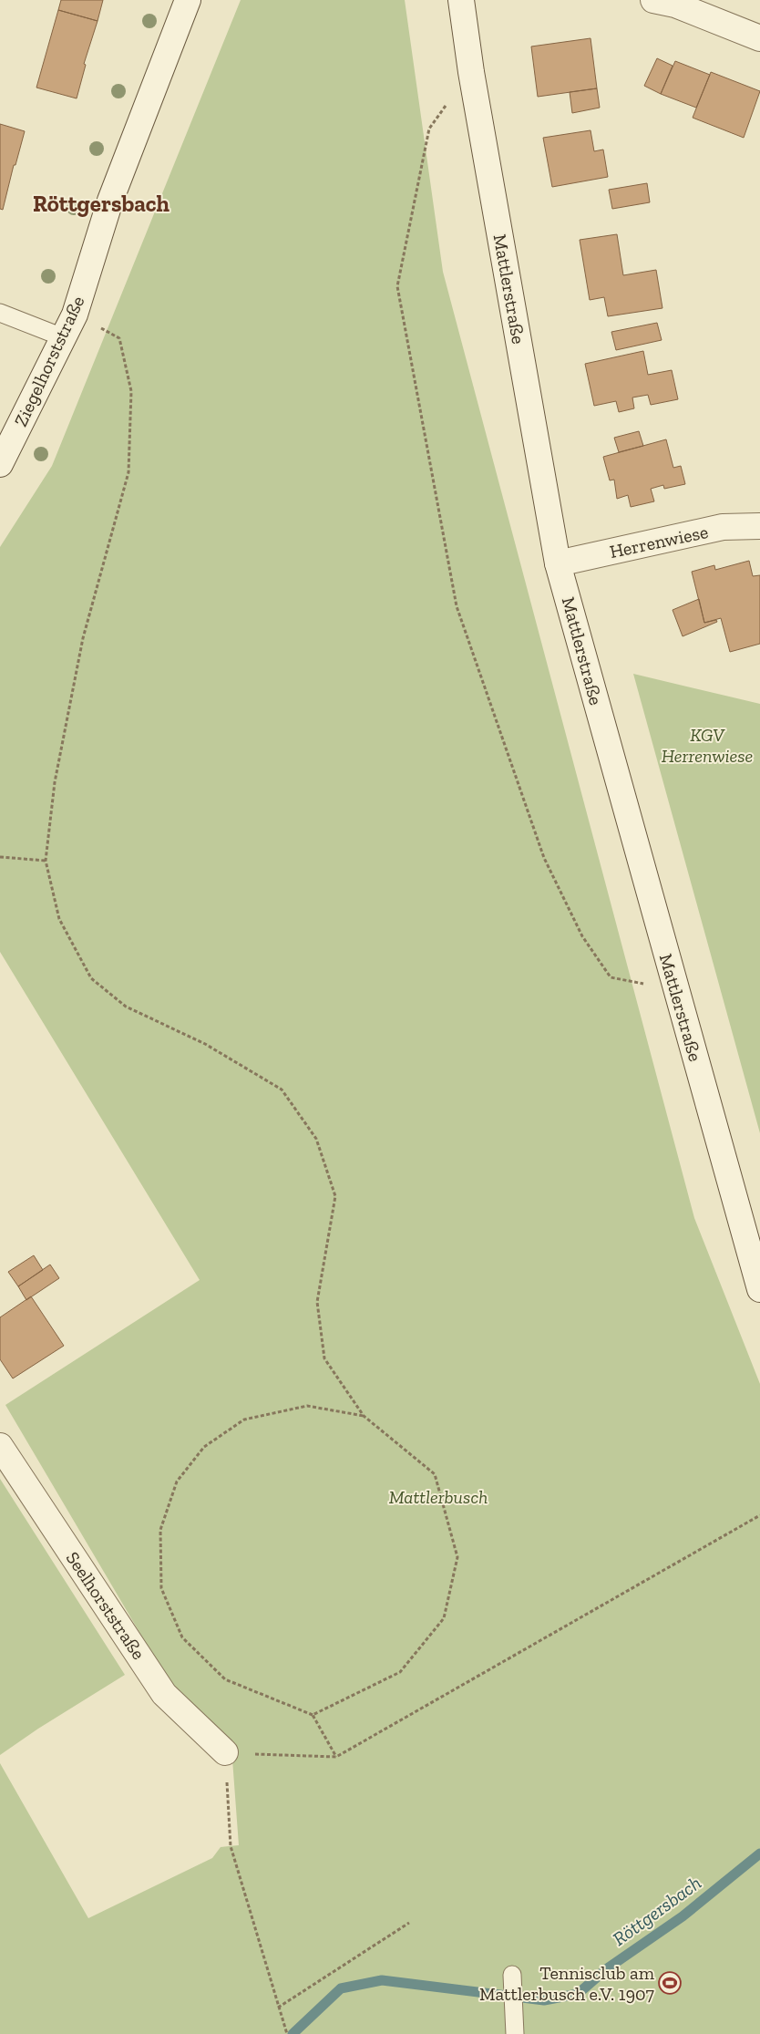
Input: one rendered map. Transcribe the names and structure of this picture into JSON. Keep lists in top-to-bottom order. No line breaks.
{"streets":{"street":["Mattlerstraße","Ziegelhorststraße","Herrenwiese","Seelhorststraße"]},"crossings":[["Mattlerstraße","Herrenwiese"]],"districts":["Röttgersbach"],"water":["Röttgersbach"],"parks":["KGV Herrenwiese","Mattlerbusch"],"places":{"sports":["Tennisclub am Mattlerbusch e.V. 1907"]}}
